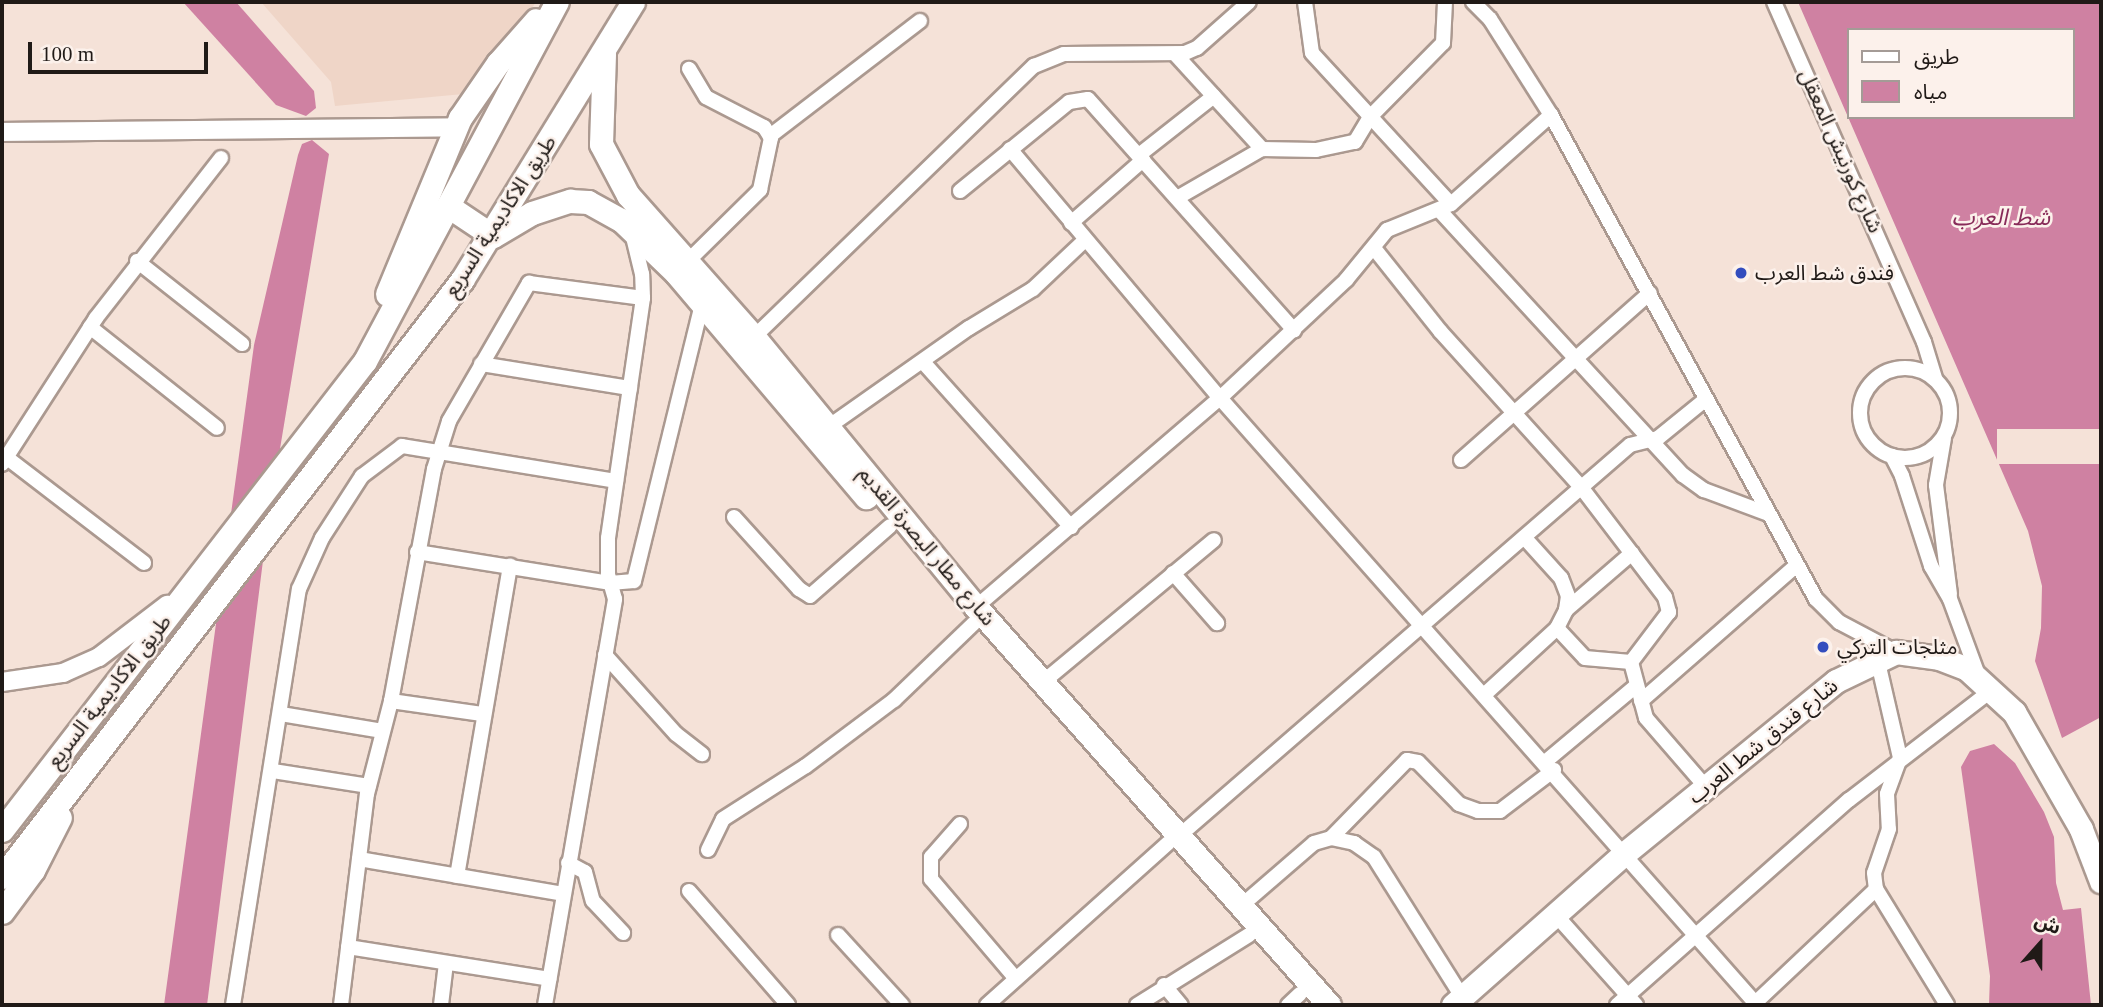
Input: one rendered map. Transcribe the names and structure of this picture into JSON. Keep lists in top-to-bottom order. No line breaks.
{"streets":{"main road":["طريق الاكاديمية السريع","شارع مطار البصرة القديم","شارع فندق شط العرب"],"street":["شارع كورنيش المعقل"]},"crossings":[["طريق الاكاديمية السريع","شارع مطار البصرة القديم"]],"water":["شط العرب"],"places":["فندق شط العرب","مثلجات التركي"],"legend":["طريق","مياه"],"scale_bar":"100 m","north":"top"}
